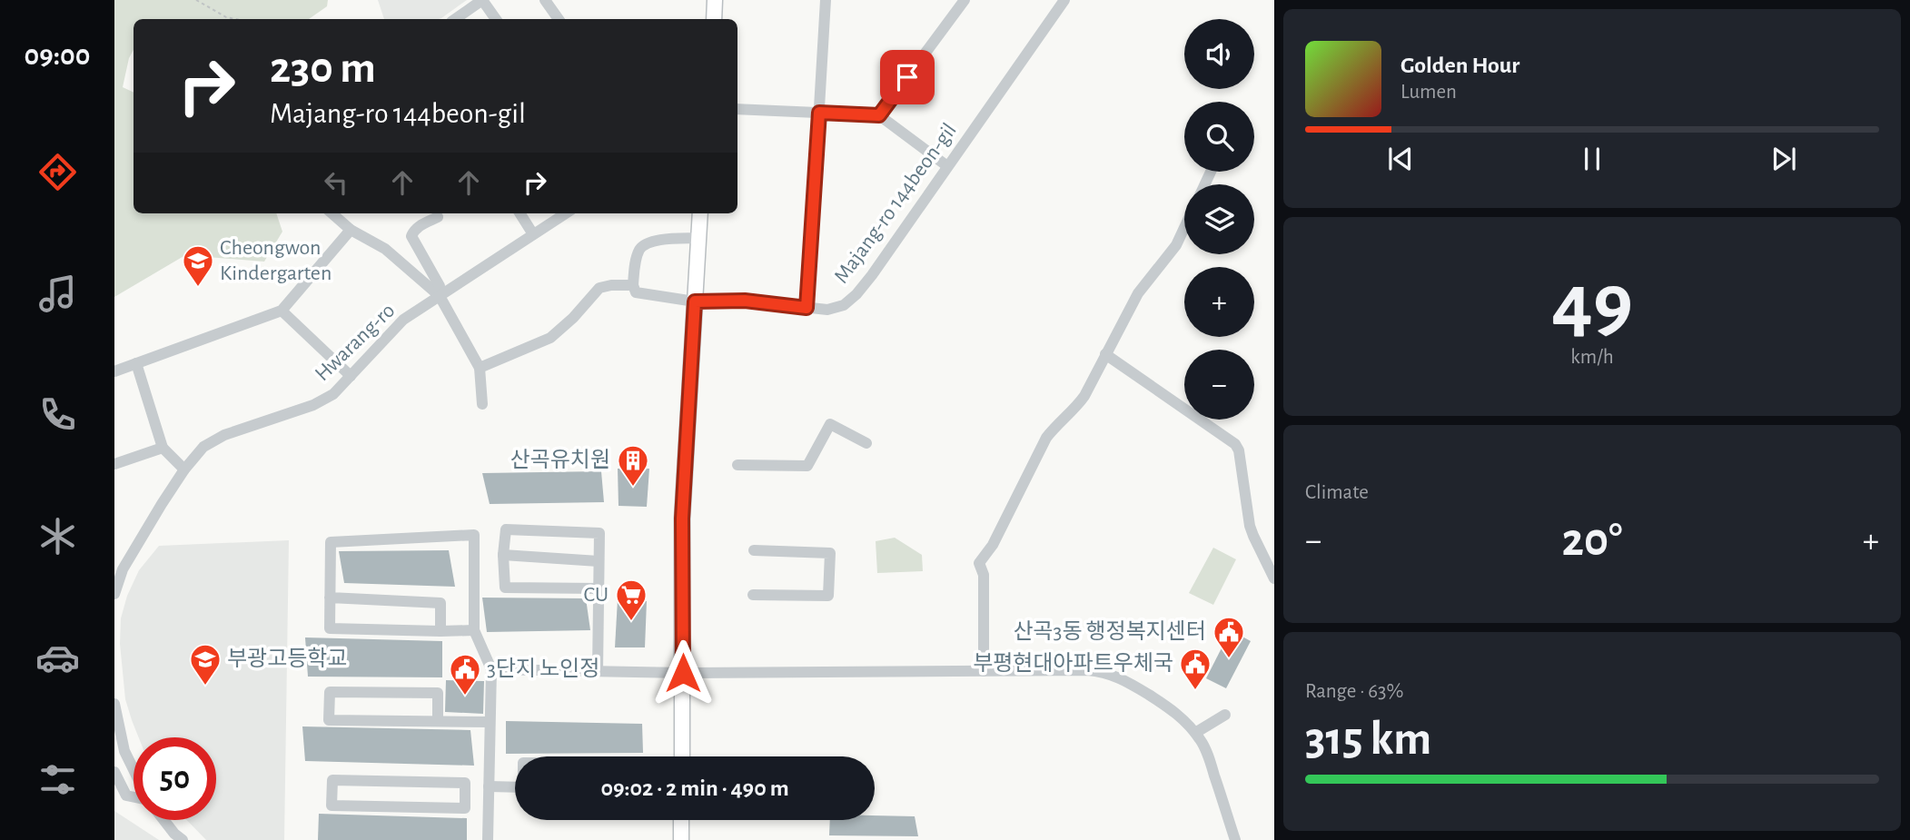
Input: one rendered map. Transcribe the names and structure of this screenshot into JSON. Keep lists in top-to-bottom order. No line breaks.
{"streets":{"street":["Majang-ro 144beon-gil","Hwarang-ro"]},"places":{"school or university":["Cheongwon Kindergarten","부광고등학교"],"building":["산곡유치원"],"supermarket":["CU"],"public building":["산곡3동 행정복지센터","부평현대아파트우체국","3단지 노인정"]},"page":{"tabs":"09:00","map_buttons":["+","−"],"turn":["230 m","Majang-ro 144beon-gil"],"song":["Golden Hour","Lumen"],"tile":[["49","km/h"],"Climate",["Range · 63%","315 km"]],"heat":["−","20°","+"],"limit":"50","trip":"09:02 · 2 min · 490 m"}}
